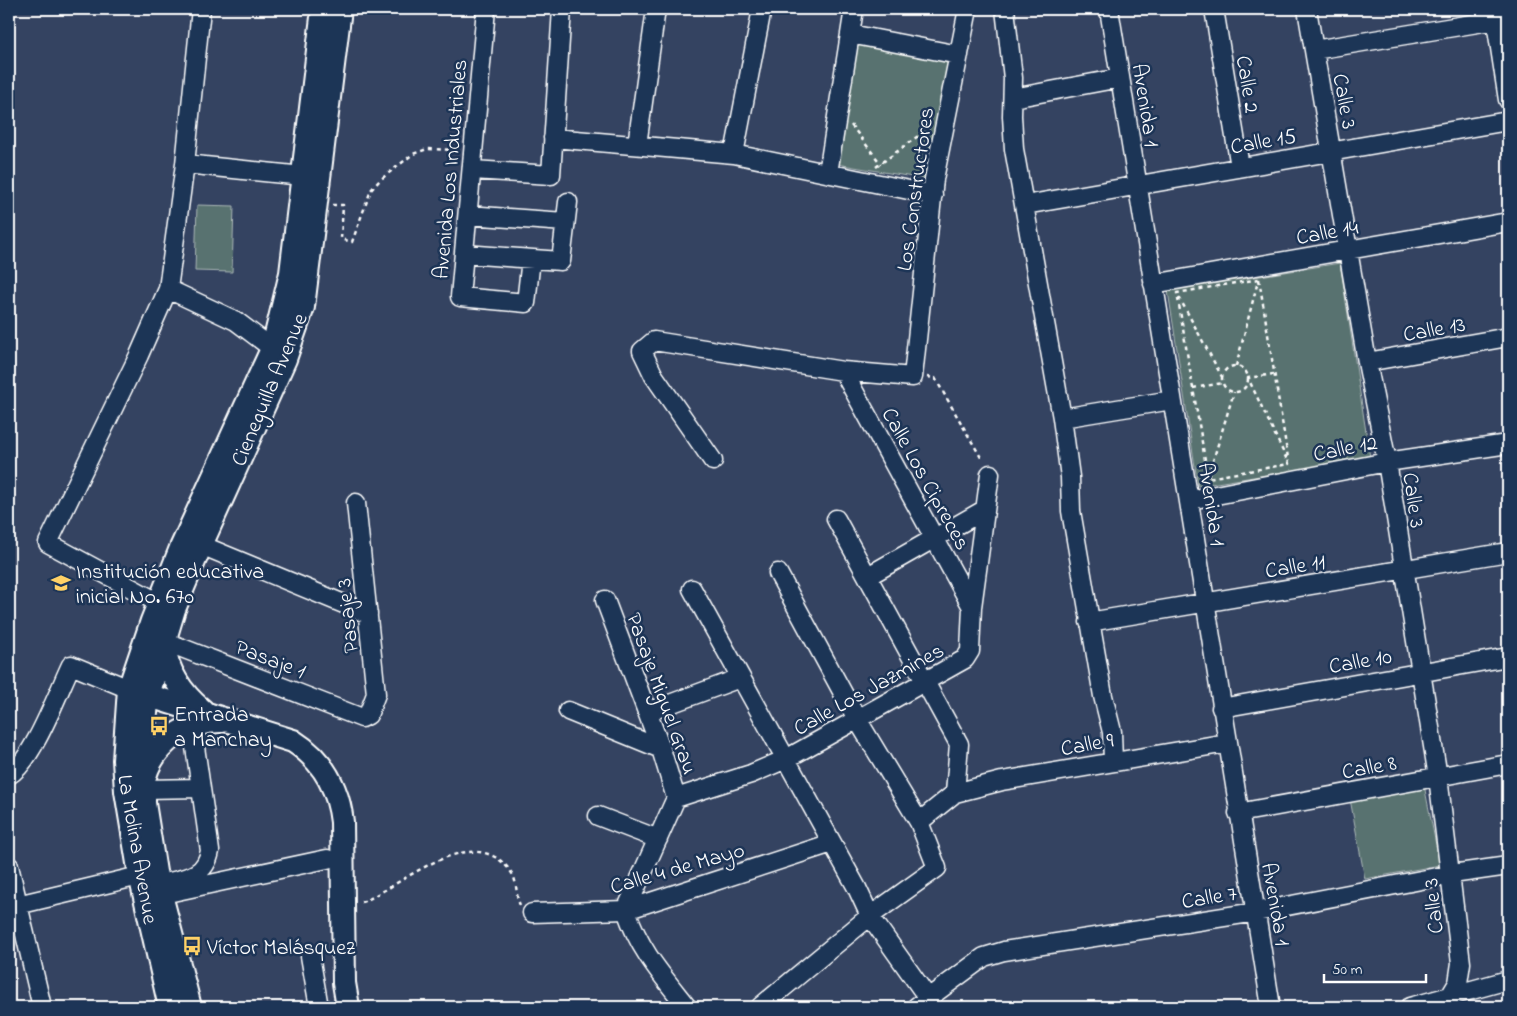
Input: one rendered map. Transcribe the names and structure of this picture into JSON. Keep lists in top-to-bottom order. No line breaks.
{"streets":{"main road":["Cieneguilla Avenue","La Molina Avenue"],"street":["Calle 2","Calle 3","Avenida 1","Calle 15","Avenida Los Industriales","Los Constructores","Calle 14","Calle 13","Calle 12","Calle Los Cipreces","Calle 11","Pasaje 3","Pasaje 1","Calle 10","Calle Los Jazmines","Pasaje Miguel Grau","Calle 9","Calle 8","Calle 4 de Mayo","Calle 7"]},"crossings":[["Calle 2","Calle 15"],["Calle 3","Calle 15"],["Calle 3","Calle 14"],["Calle 3","Calle 13"],["Calle 3","Calle 12"],["Calle 3","Calle 11"],["Calle 3","Calle 10"],["Calle 3","Calle 8"],["Calle 3","Calle 7"],["Avenida 1","Calle 15"],["Avenida 1","Calle 14"],["Avenida 1","Calle 12"],["Avenida 1","Calle 11"],["Avenida 1","Calle 10"],["Avenida 1","Calle 9"],["Avenida 1","Calle 8"],["Avenida 1","Calle 7"],["Cieneguilla Avenue","Pasaje 1"],["Cieneguilla Avenue","La Molina Avenue"],["Calle Los Cipreces","Calle Los Jazmines"],["Pasaje 3","Pasaje 1"],["Calle Los Jazmines","Pasaje Miguel Grau"],["Pasaje Miguel Grau","Calle 4 de Mayo"]],"places":{"school or university":["Institución educativa inicial No. 670"],"bus stop":["Entrada a Manchay","Víctor Malásquez"]},"scale_bar":"50 m"}
